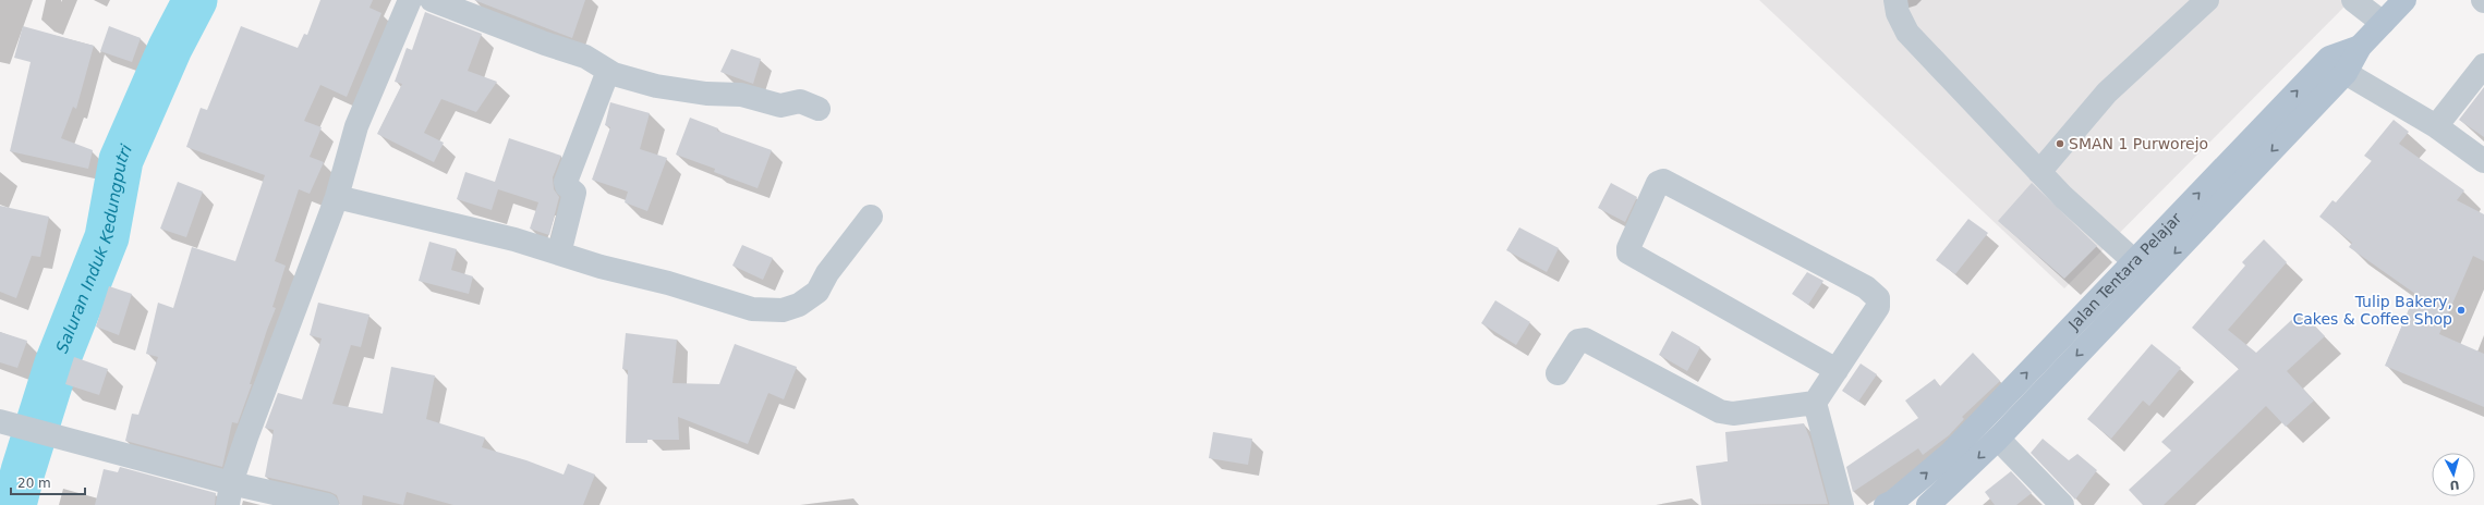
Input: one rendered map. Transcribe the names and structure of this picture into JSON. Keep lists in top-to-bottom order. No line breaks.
{"streets":{"main road":["Jalan Tentara Pelajar"]},"water":["Saluran Induk Kedungputri"],"places":["SMAN 1 Purworejo","Tulip Bakery, Cakes & Coffee Shop"],"scale_bar":"20 m","north":"bottom"}
